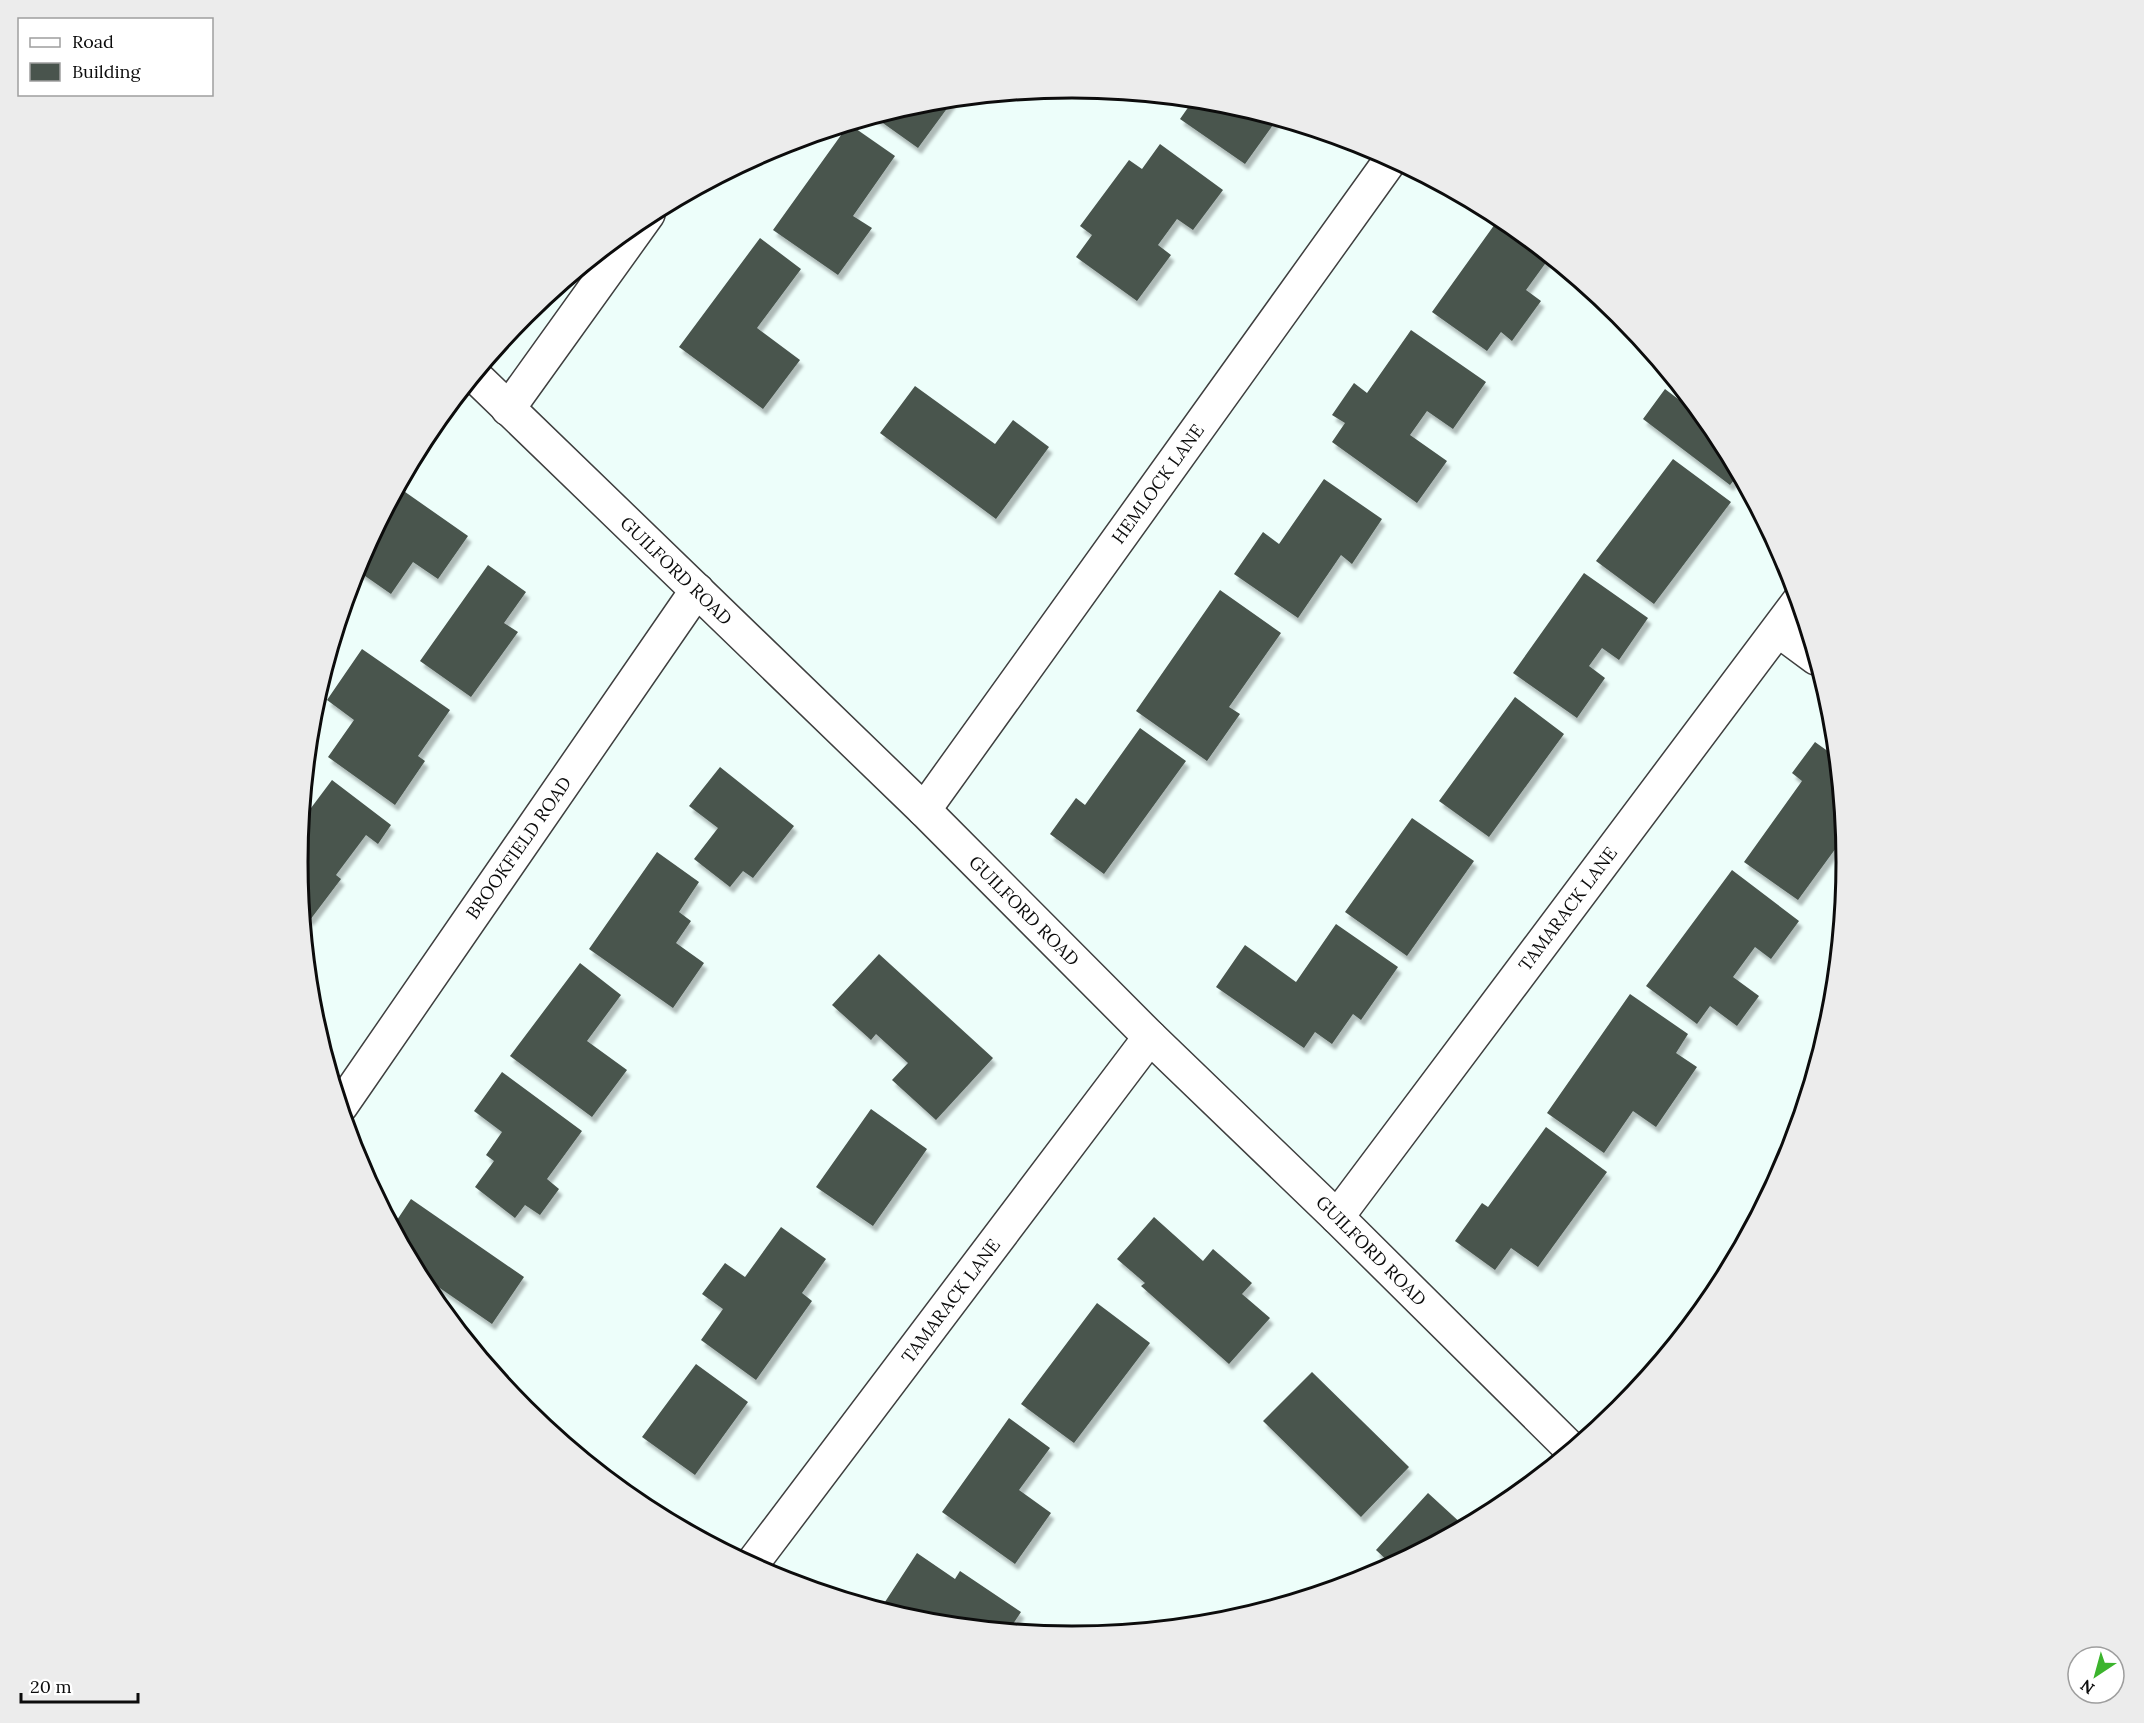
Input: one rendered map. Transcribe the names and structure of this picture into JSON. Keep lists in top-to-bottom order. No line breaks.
{"streets":{"street":["HEMLOCK LANE","GUILFORD ROAD","BROOKFIELD ROAD","TAMARACK LANE"]},"crossings":[["HEMLOCK LANE","GUILFORD ROAD"],["GUILFORD ROAD","BROOKFIELD ROAD"],["GUILFORD ROAD","TAMARACK LANE"]],"legend":["Road","Building"],"scale_bar":"20 m","north":"bottom left"}
